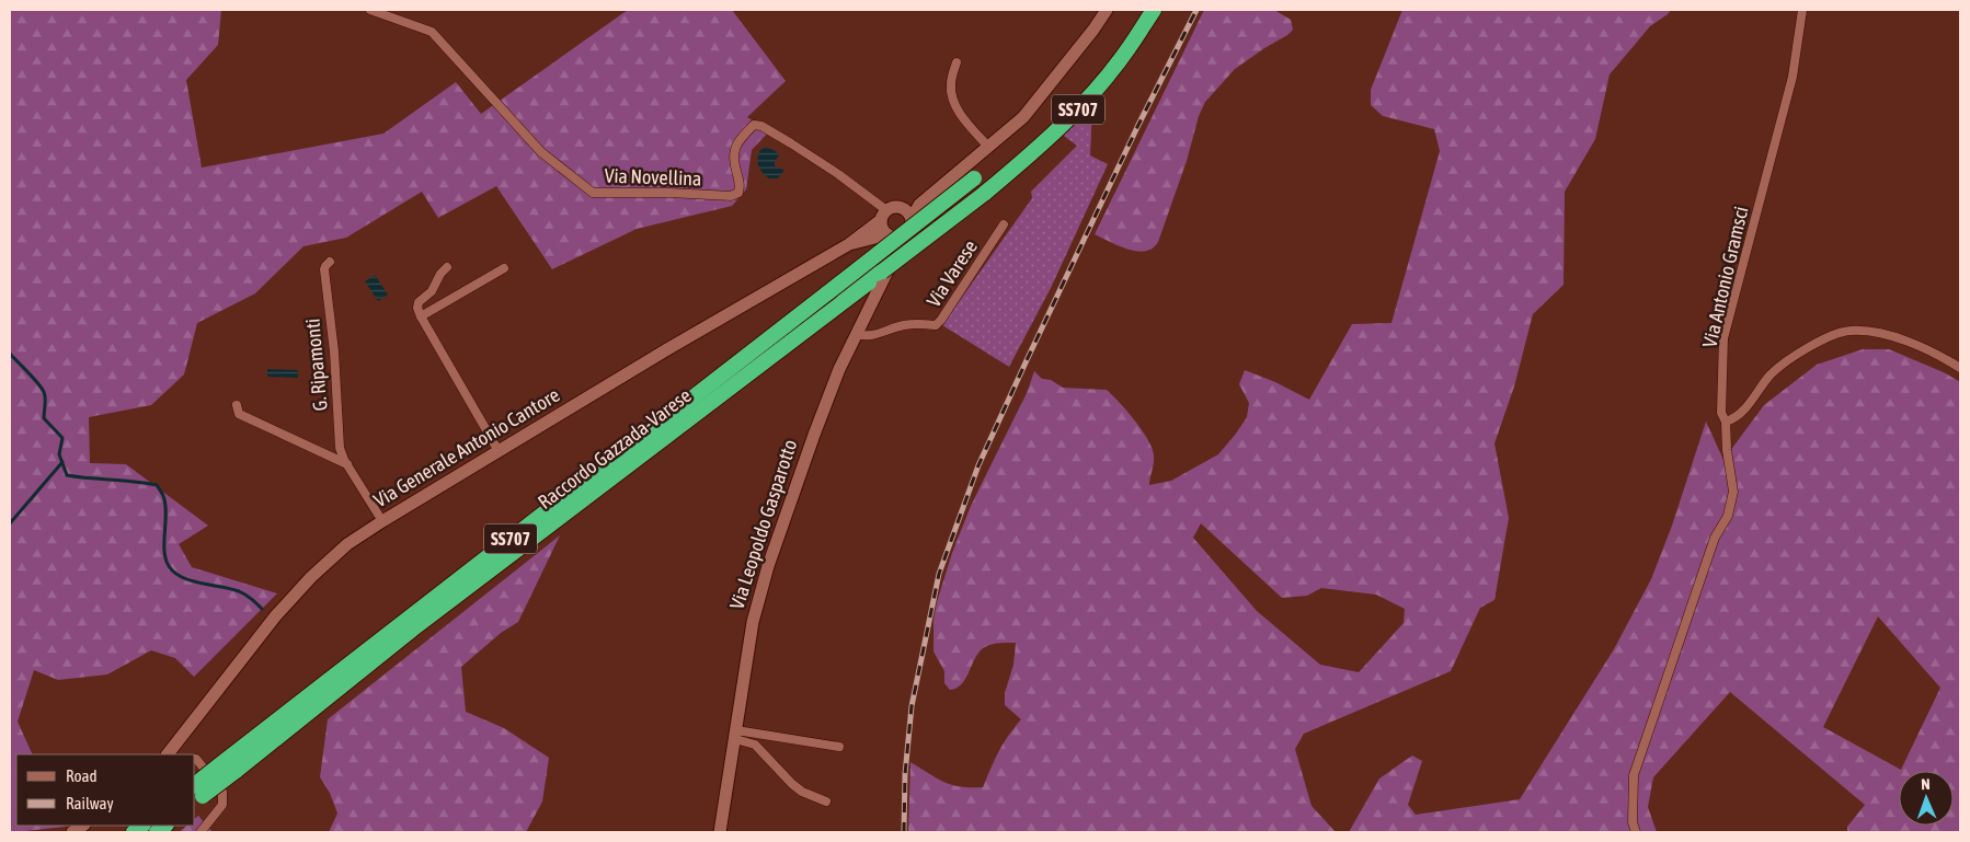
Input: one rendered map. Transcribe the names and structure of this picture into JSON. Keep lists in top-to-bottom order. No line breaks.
{"streets":{"highway":["SS707","Raccordo Gazzada-Varese"],"main road":["Via Generale Antonio Cantore","Via Leopoldo Gasparotto"],"street":["Via Novellina","Via Varese","Via Antonio Gramsci","G. Ripamonti"]},"crossings":[["Via Novellina","Via Generale Antonio Cantore"],["Via Novellina","Via Leopoldo Gasparotto"],["Via Varese","Via Leopoldo Gasparotto"],["G. Ripamonti","Via Generale Antonio Cantore"],["Via Generale Antonio Cantore","Via Leopoldo Gasparotto"],["Raccordo Gazzada-Varese","Via Leopoldo Gasparotto"]],"legend":["Road","Railway"],"north":"top"}
